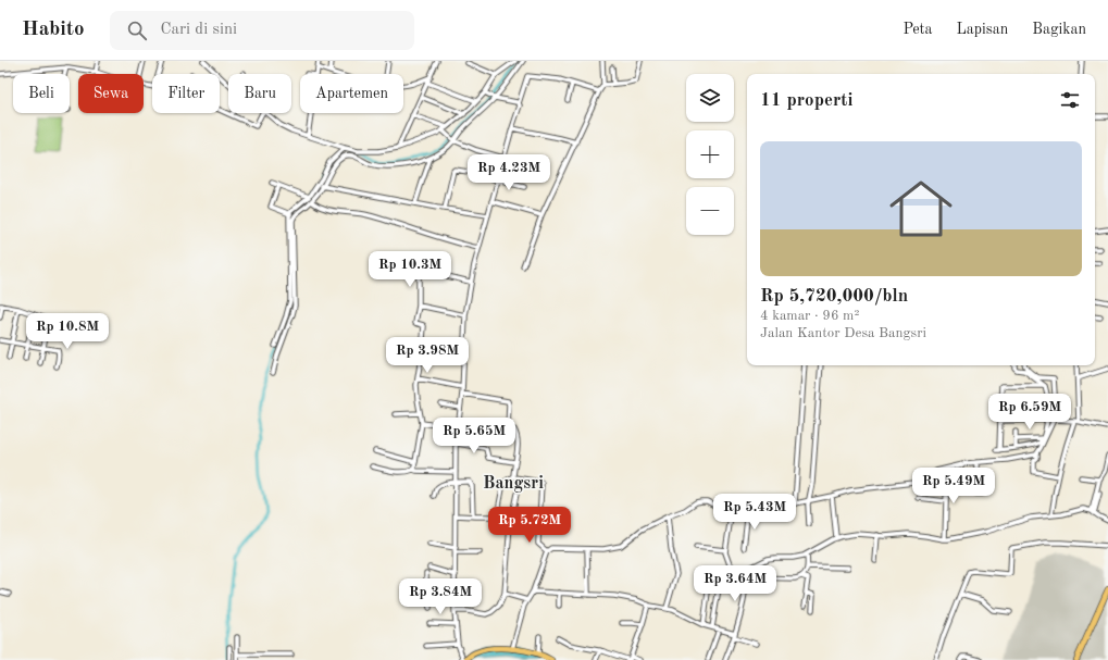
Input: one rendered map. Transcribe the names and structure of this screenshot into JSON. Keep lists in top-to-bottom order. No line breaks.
{"districts":["Bangsri"],"page":{"header":"Habito","search":"Cari di sini","nav":["Peta","Lapisan","Bagikan"],"map_buttons":["+","−"],"chip":["Beli","Sewa","Filter","Baru","Apartemen"],"heading":"11 properti","list":[{"name":"Rp 5,720,000/bln","note":"4 kamar · 96 m² · Jalan Kantor Desa Bangsri"}],"price":["Rp 4.23M","Rp 10.3M","Rp 10.8M","Rp 3.98M","Rp 6.59M","Rp 5.65M","Rp 5.49M","Rp 5.43M","Rp 5.72M","Rp 3.64M","Rp 3.84M"]}}
